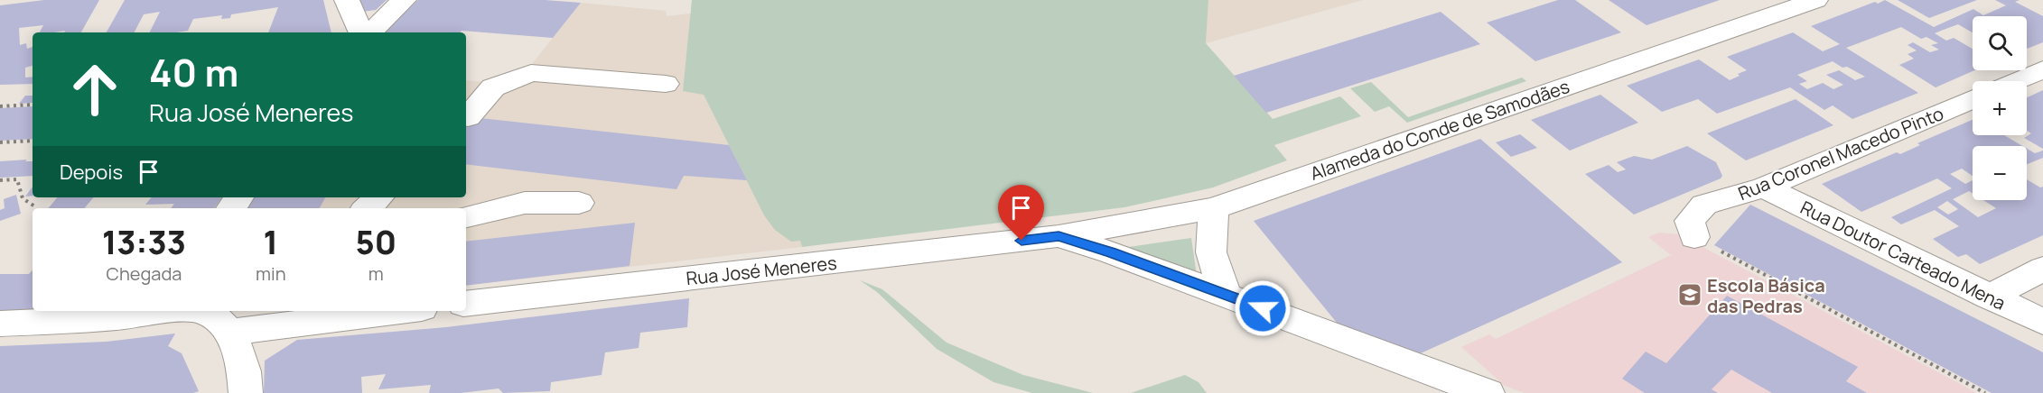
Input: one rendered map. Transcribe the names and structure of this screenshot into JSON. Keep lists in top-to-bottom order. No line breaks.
{"streets":{"street":["Alameda do Conde de Samodães","Rua Coronel Macedo Pinto","Rua Doutor Carteado Mena","Rua José Meneres"]},"crossings":[["Alameda do Conde de Samodães","Rua José Meneres"],["Rua Coronel Macedo Pinto","Rua Doutor Carteado Mena"]],"places":{"school or university":["Escola Básica das Pedras"]},"page":{"map_buttons":["+","−"],"turn":["40 m","Rua José Meneres"],"then":"Depois","eta":["13:33","Chegada","1","min","50","m"]}}
